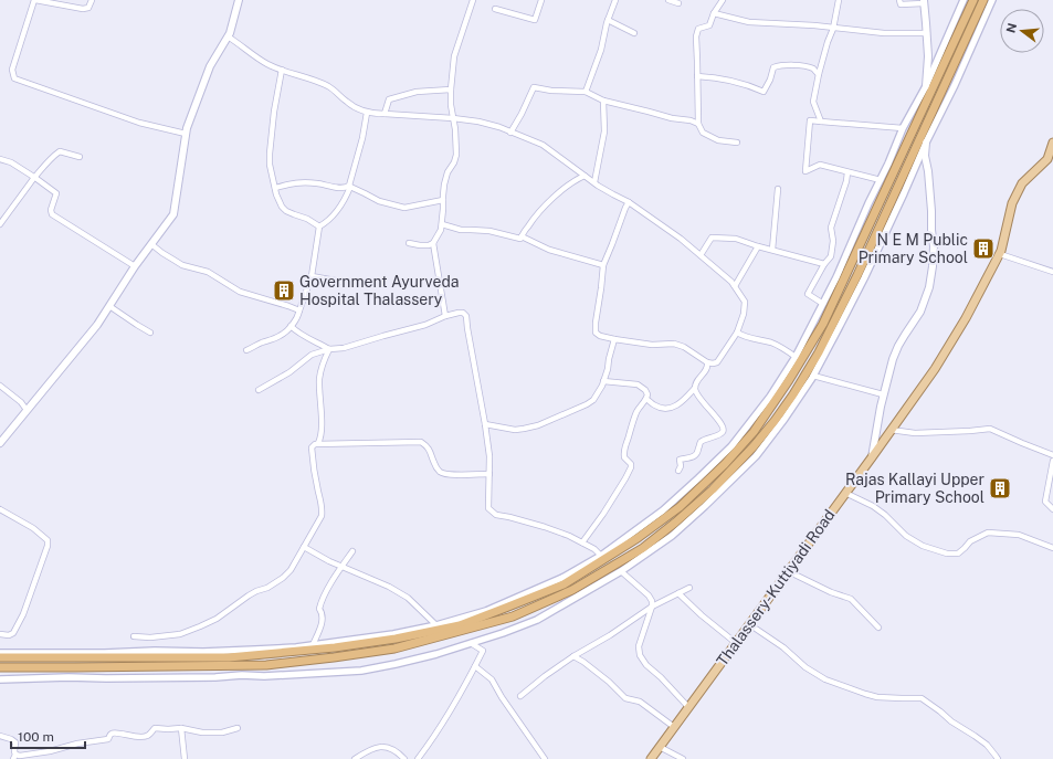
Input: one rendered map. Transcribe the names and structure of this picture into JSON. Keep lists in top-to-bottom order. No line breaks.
{"streets":{"main road":["Thalassery-Kuttiyadi Road"]},"places":{"building":["N E M Public Primary School","Government Ayurveda Hospital Thalassery","Rajas Kallayi Upper Primary School"]},"scale_bar":"100 m","north":"left"}
